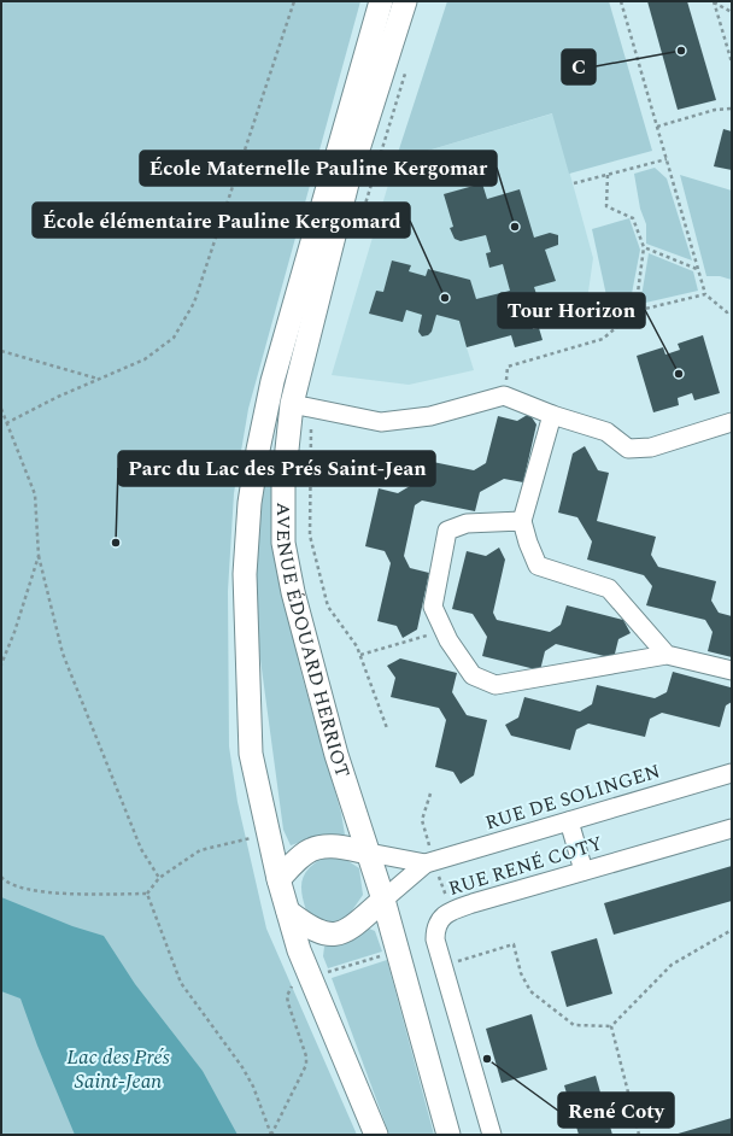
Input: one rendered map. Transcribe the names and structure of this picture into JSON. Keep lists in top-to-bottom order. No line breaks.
{"streets":{"main road":["AVENUE ÉDOUARD HERRIOT"],"street":["RUE DE SOLINGEN","RUE RENÉ COTY"]},"crossings":[["AVENUE ÉDOUARD HERRIOT","RUE DE SOLINGEN"]],"water":["Lac des Prés Saint-Jean"],"places":["C","École Maternelle Pauline Kergomar","École élémentaire Pauline Kergomard","Tour Horizon","Parc du Lac des Prés Saint-Jean","René Coty"]}
